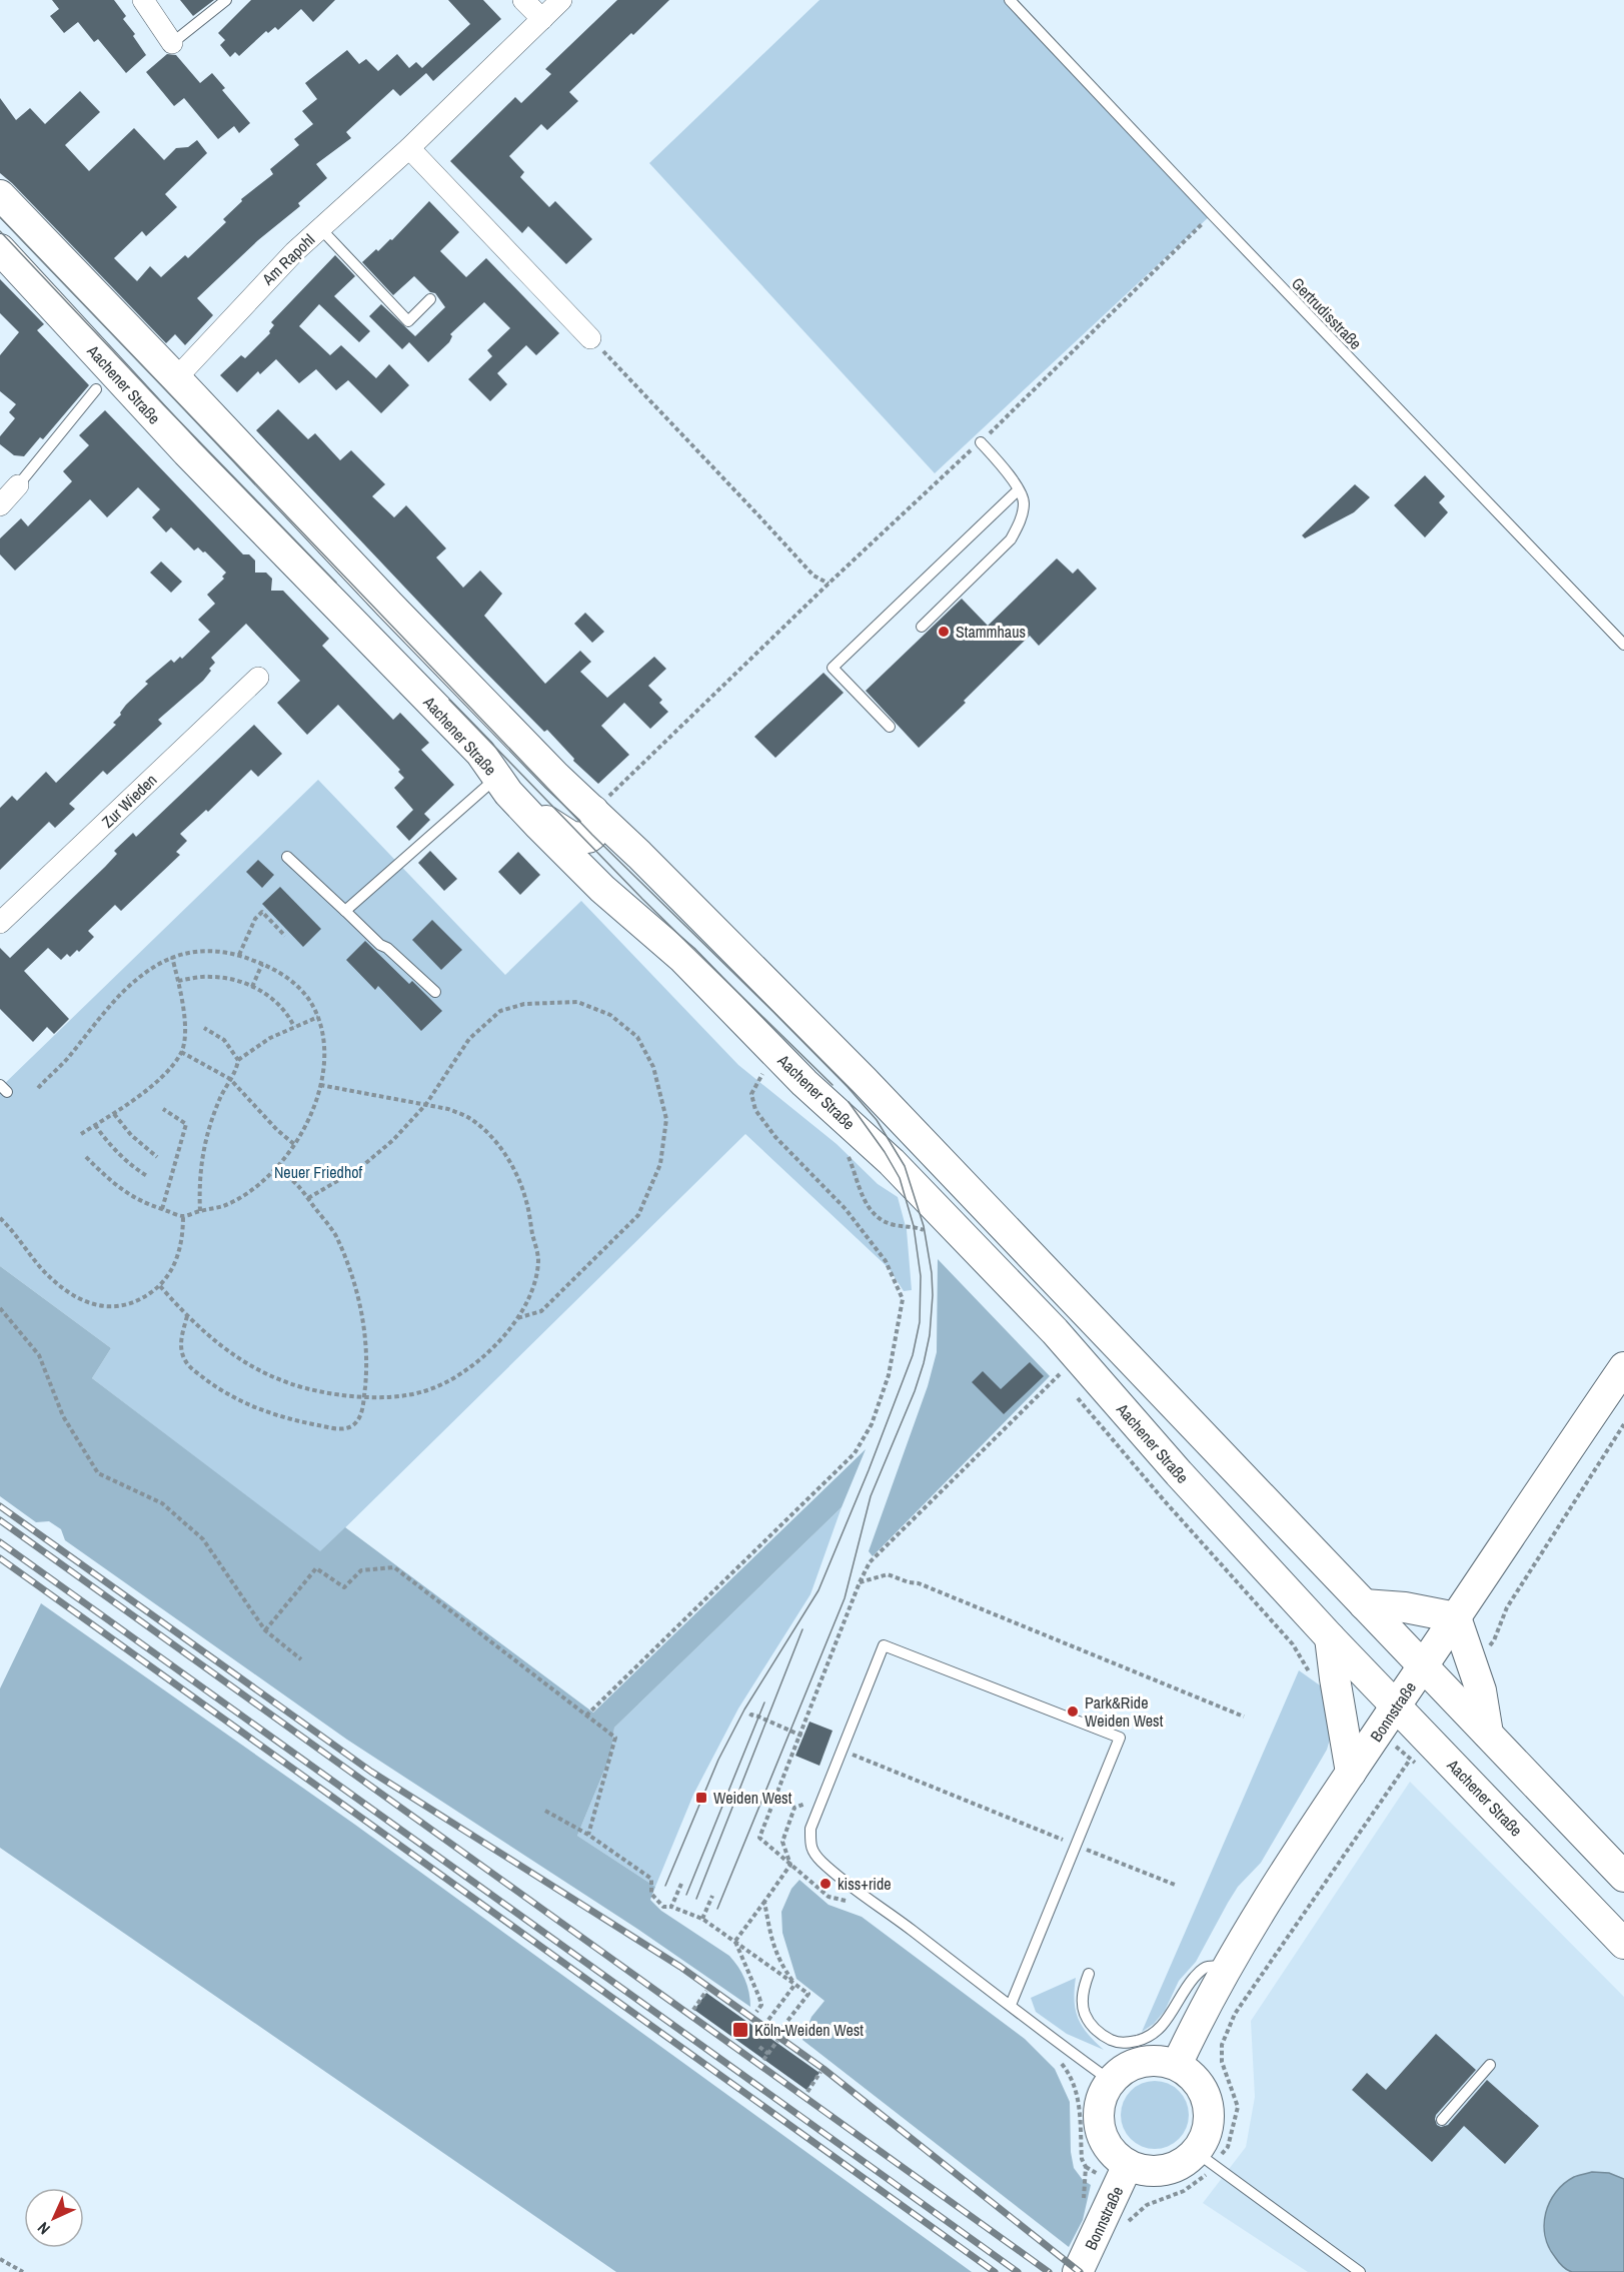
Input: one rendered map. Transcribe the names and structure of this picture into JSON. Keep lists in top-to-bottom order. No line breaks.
{"streets":{"main road":["Aachener Straße","Bonnstraße"],"street":["Am Rapohl","Zur Wieden"],"lane":["Gertrudisstraße"]},"crossings":[["Aachener Straße","Bonnstraße"]],"parks":["Neuer Friedhof"],"places":{"other":["Stammhaus","Park&Ride Weiden West","kiss+ride"],"transit":["Weiden West","Köln-Weiden West"]},"north":"bottom left"}
